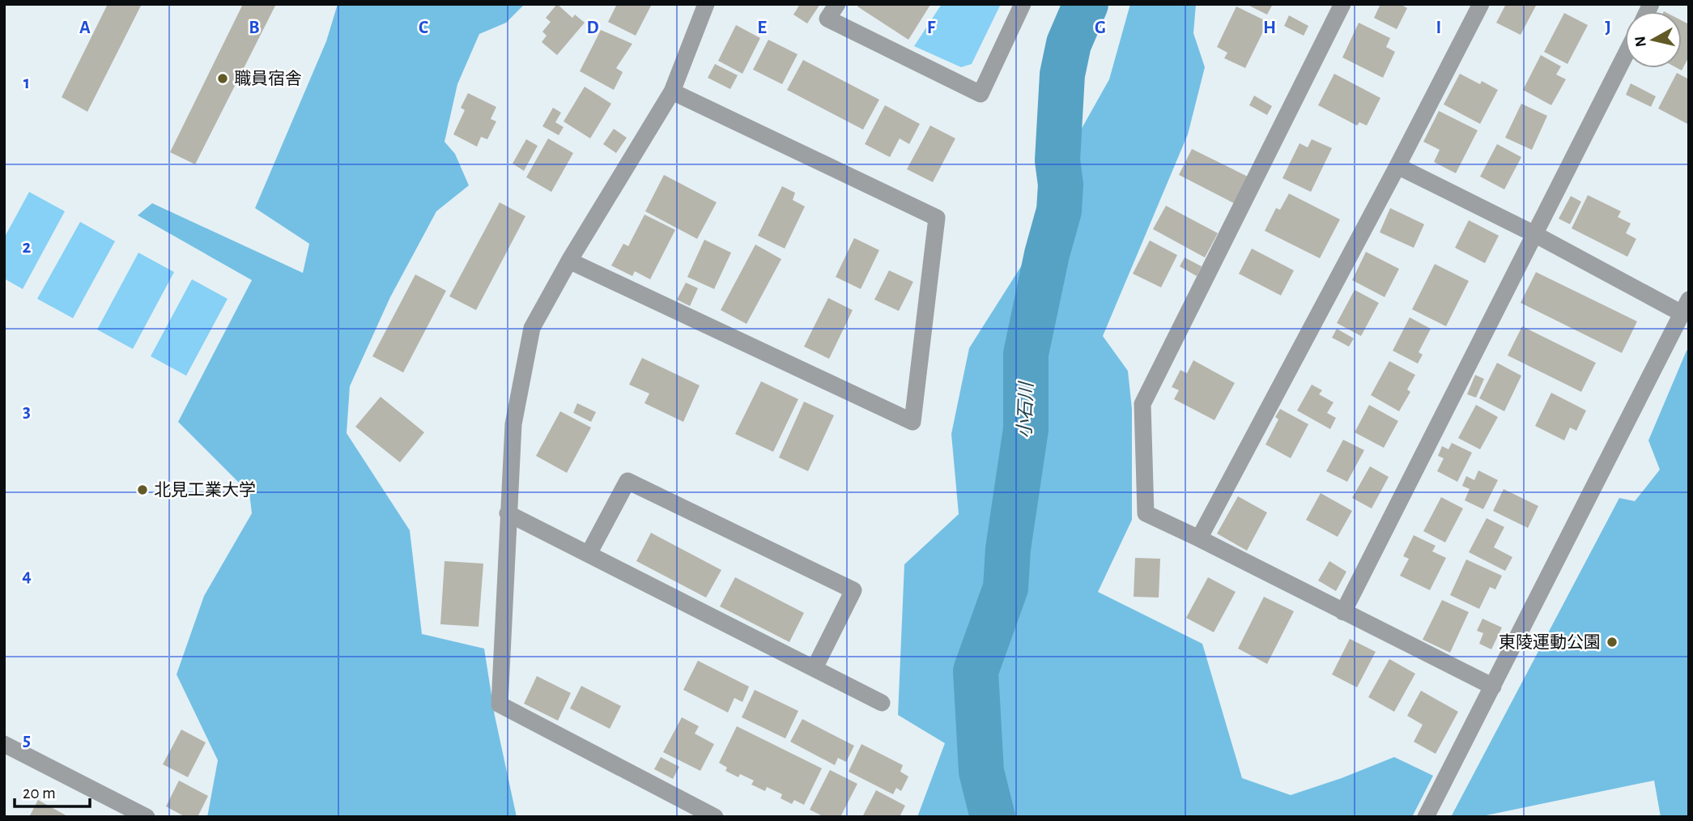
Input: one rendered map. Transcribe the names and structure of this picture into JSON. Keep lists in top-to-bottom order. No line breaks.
{"water":["小石川"],"places":["職員宿舎","北見工業大学","東陵運動公園"],"scale_bar":"20 m","north":"left","grid":{"columns":["A","B","C","D","E","F","G","H","I","J"],"rows":["1","2","3","4","5"]}}
